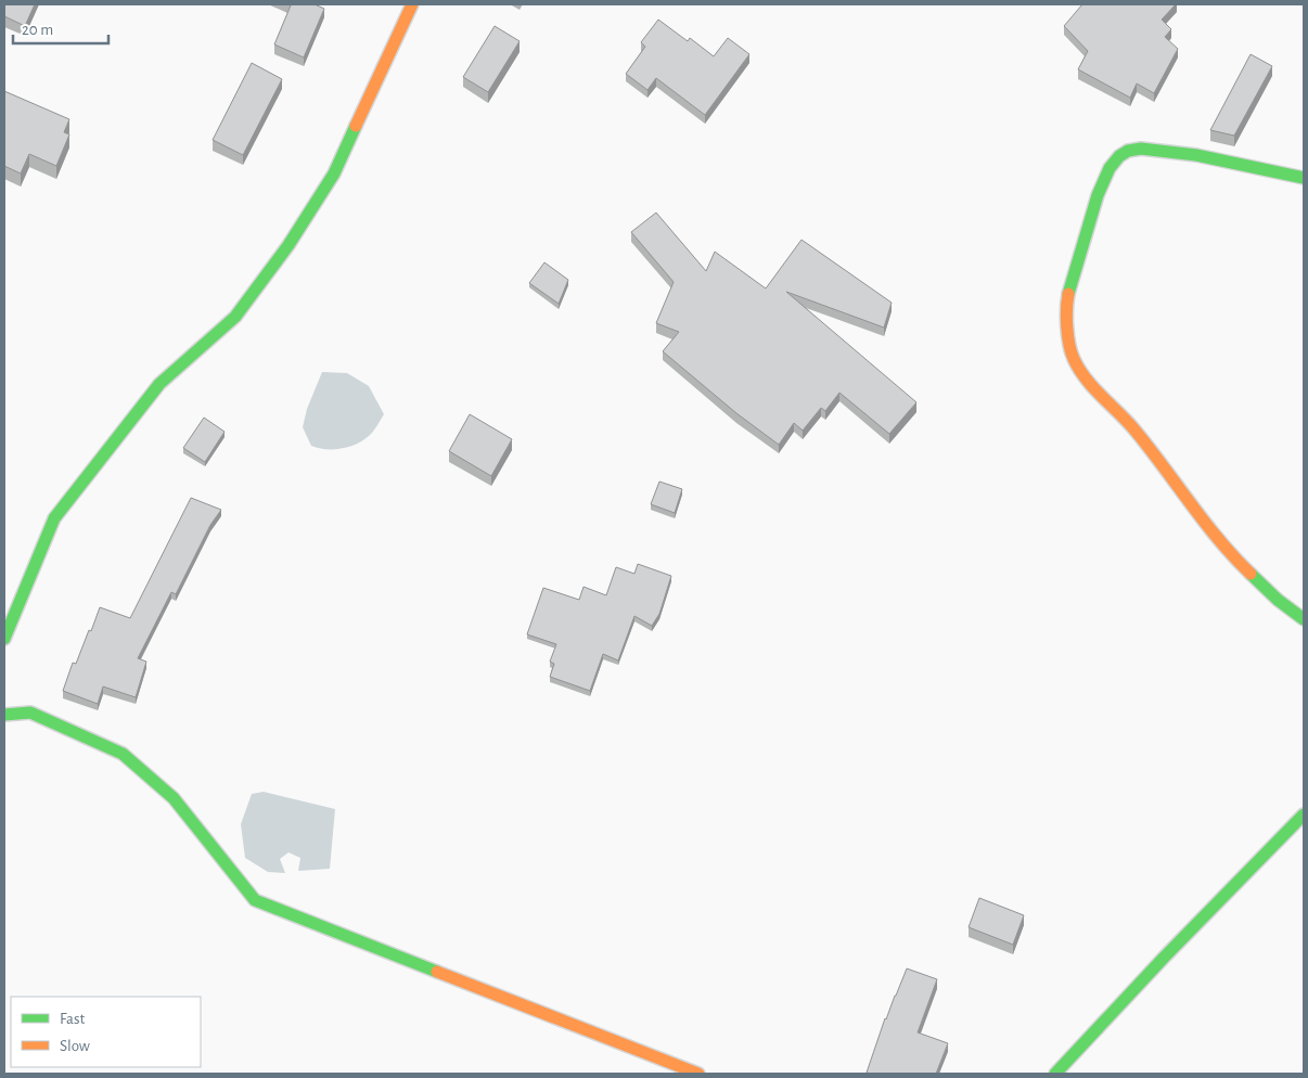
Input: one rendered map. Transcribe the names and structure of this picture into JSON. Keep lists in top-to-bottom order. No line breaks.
{"legend":["Fast","Slow"],"scale_bar":"20 m"}
